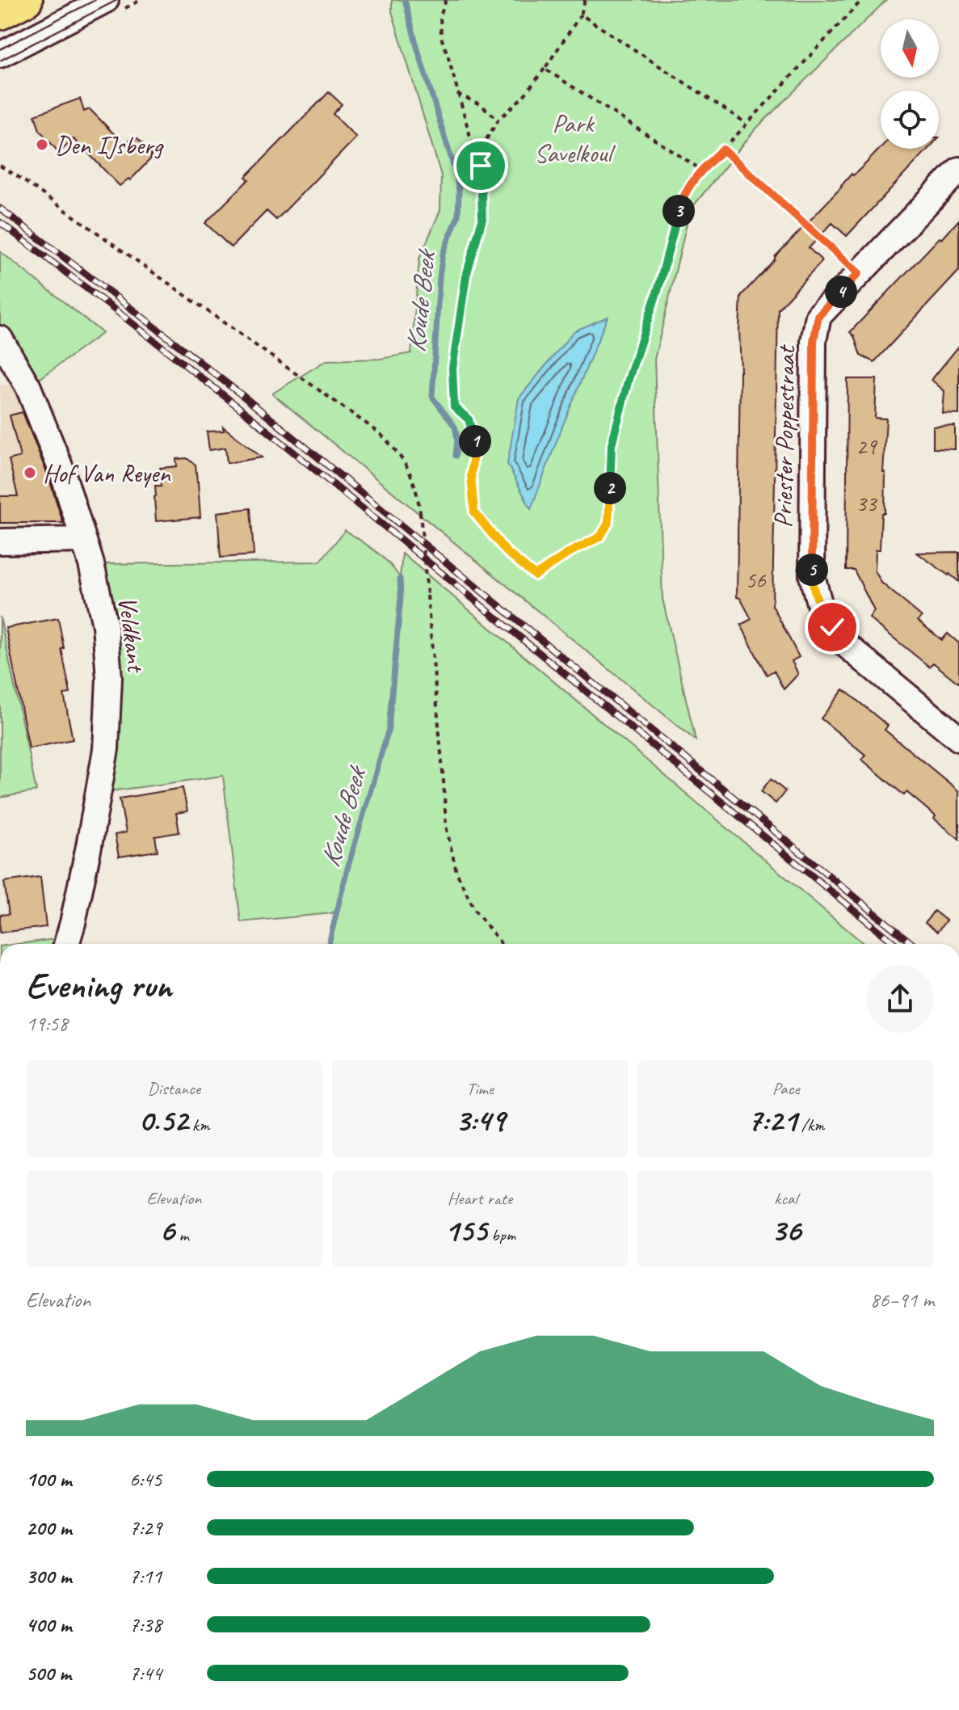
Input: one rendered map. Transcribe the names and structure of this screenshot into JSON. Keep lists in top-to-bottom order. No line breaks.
{"streets":{"street":["Priester Poppestraat","Veldkant"]},"water":["Koude Beek"],"parks":["Park Savelkoul"],"places":["Den IJsberg","Hof Van Reyen"],"house_numbers":["29","33","56"],"north":"bottom","page":{"pins":["3","4","1","2","5"],"heading":["Evening run","19:58"],"stats":[["Distance","0.52 km"],["Time","3:49"],["Pace","7:21 /km"],["Elevation","6 m"],["Heart rate","155 bpm"],["kcal","36"]],"chart":["Elevation","86–91 m"],"list":[{"name":"100 m","note":"6:45"},{"name":"200 m","note":"7:29"},{"name":"300 m","note":"7:11"},{"name":"400 m","note":"7:38"},{"name":"500 m","note":"7:44"}]}}
